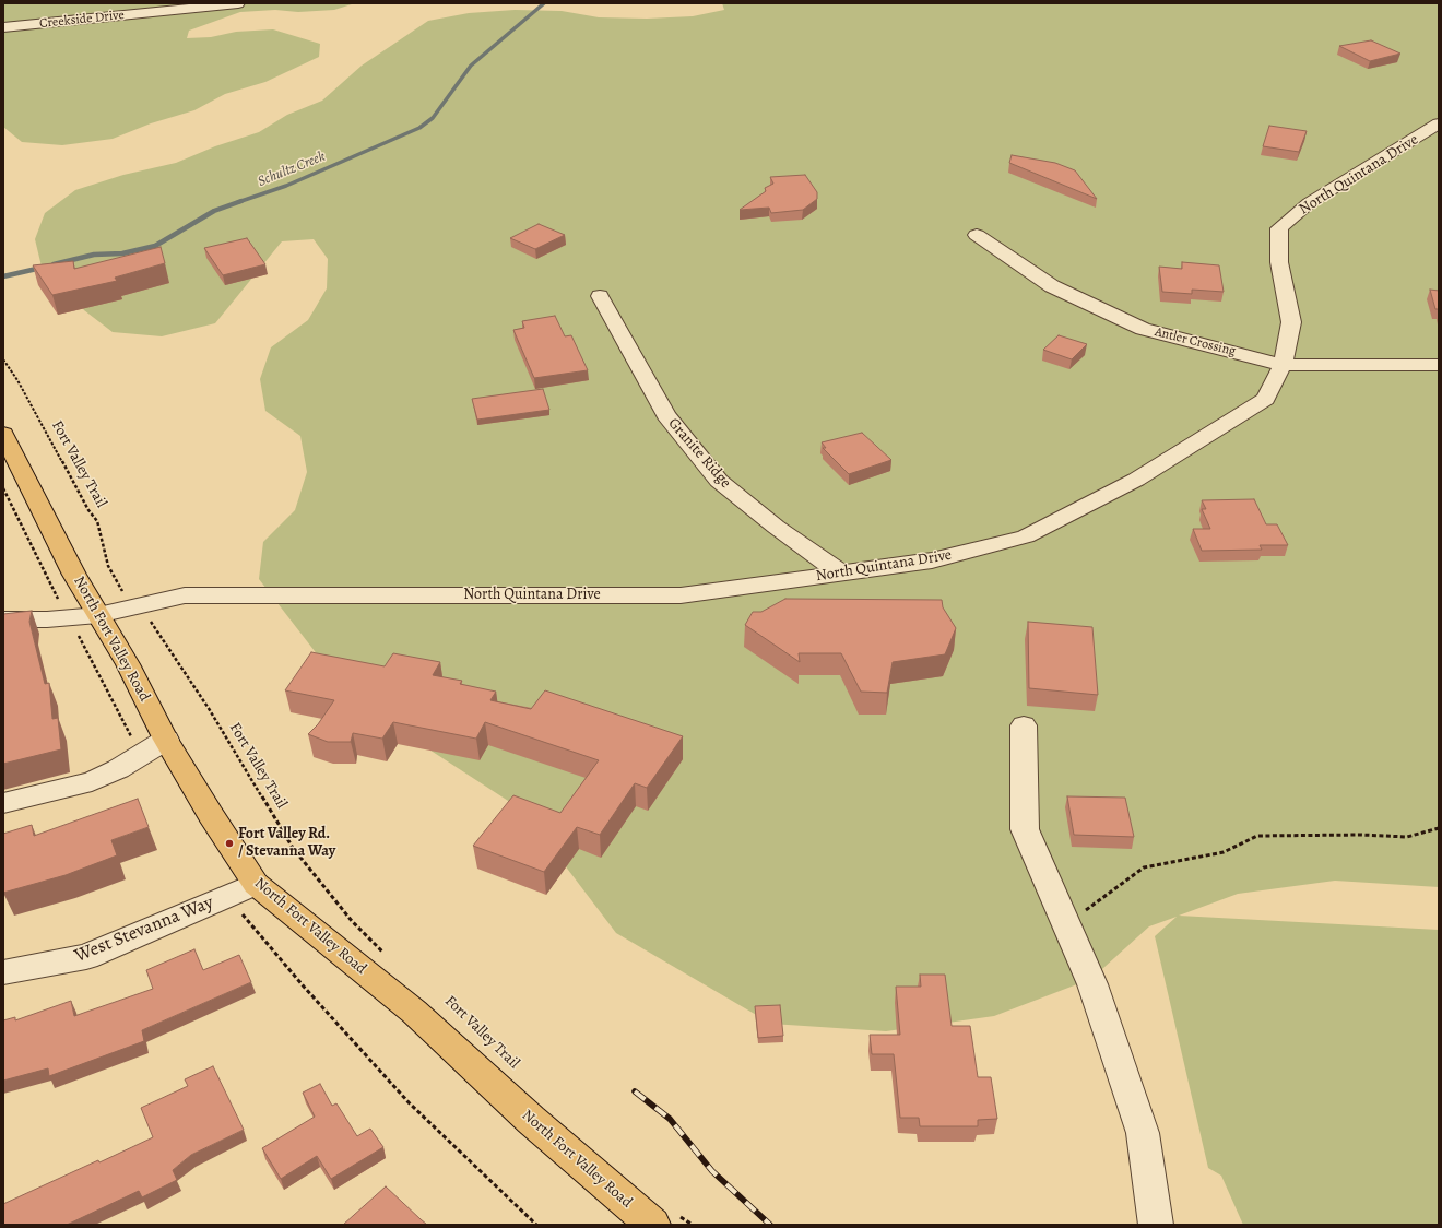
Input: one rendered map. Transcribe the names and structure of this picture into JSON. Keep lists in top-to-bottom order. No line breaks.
{"streets":{"main road":["North Fort Valley Road"],"street":["Creekside Drive","North Quintana Drive","Antler Crossing","Granite Ridge","West Stevanna Way"],"path":["Fort Valley Trail"]},"crossings":[["North Quintana Drive","Antler Crossing"],["North Quintana Drive","Granite Ridge"],["North Quintana Drive","Fort Valley Trail"],["North Quintana Drive","North Fort Valley Road"],["North Fort Valley Road","West Stevanna Way"]],"water":["Schultz Creek"],"places":["Fort Valley Rd. / Stevanna Way"]}
